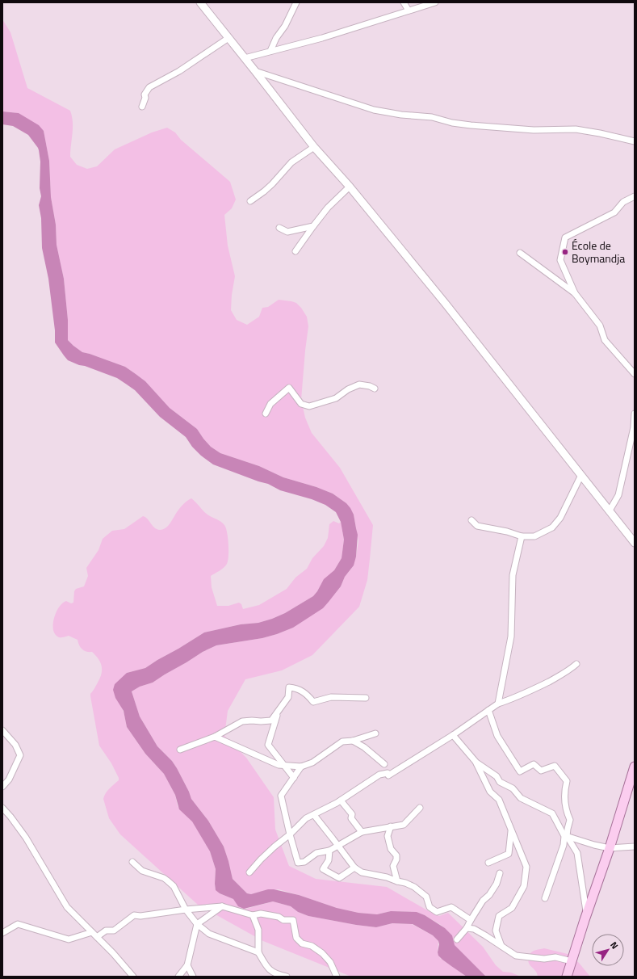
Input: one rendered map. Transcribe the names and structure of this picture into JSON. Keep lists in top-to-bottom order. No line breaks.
{"places":["École de Boymandja"],"north":"top right"}
